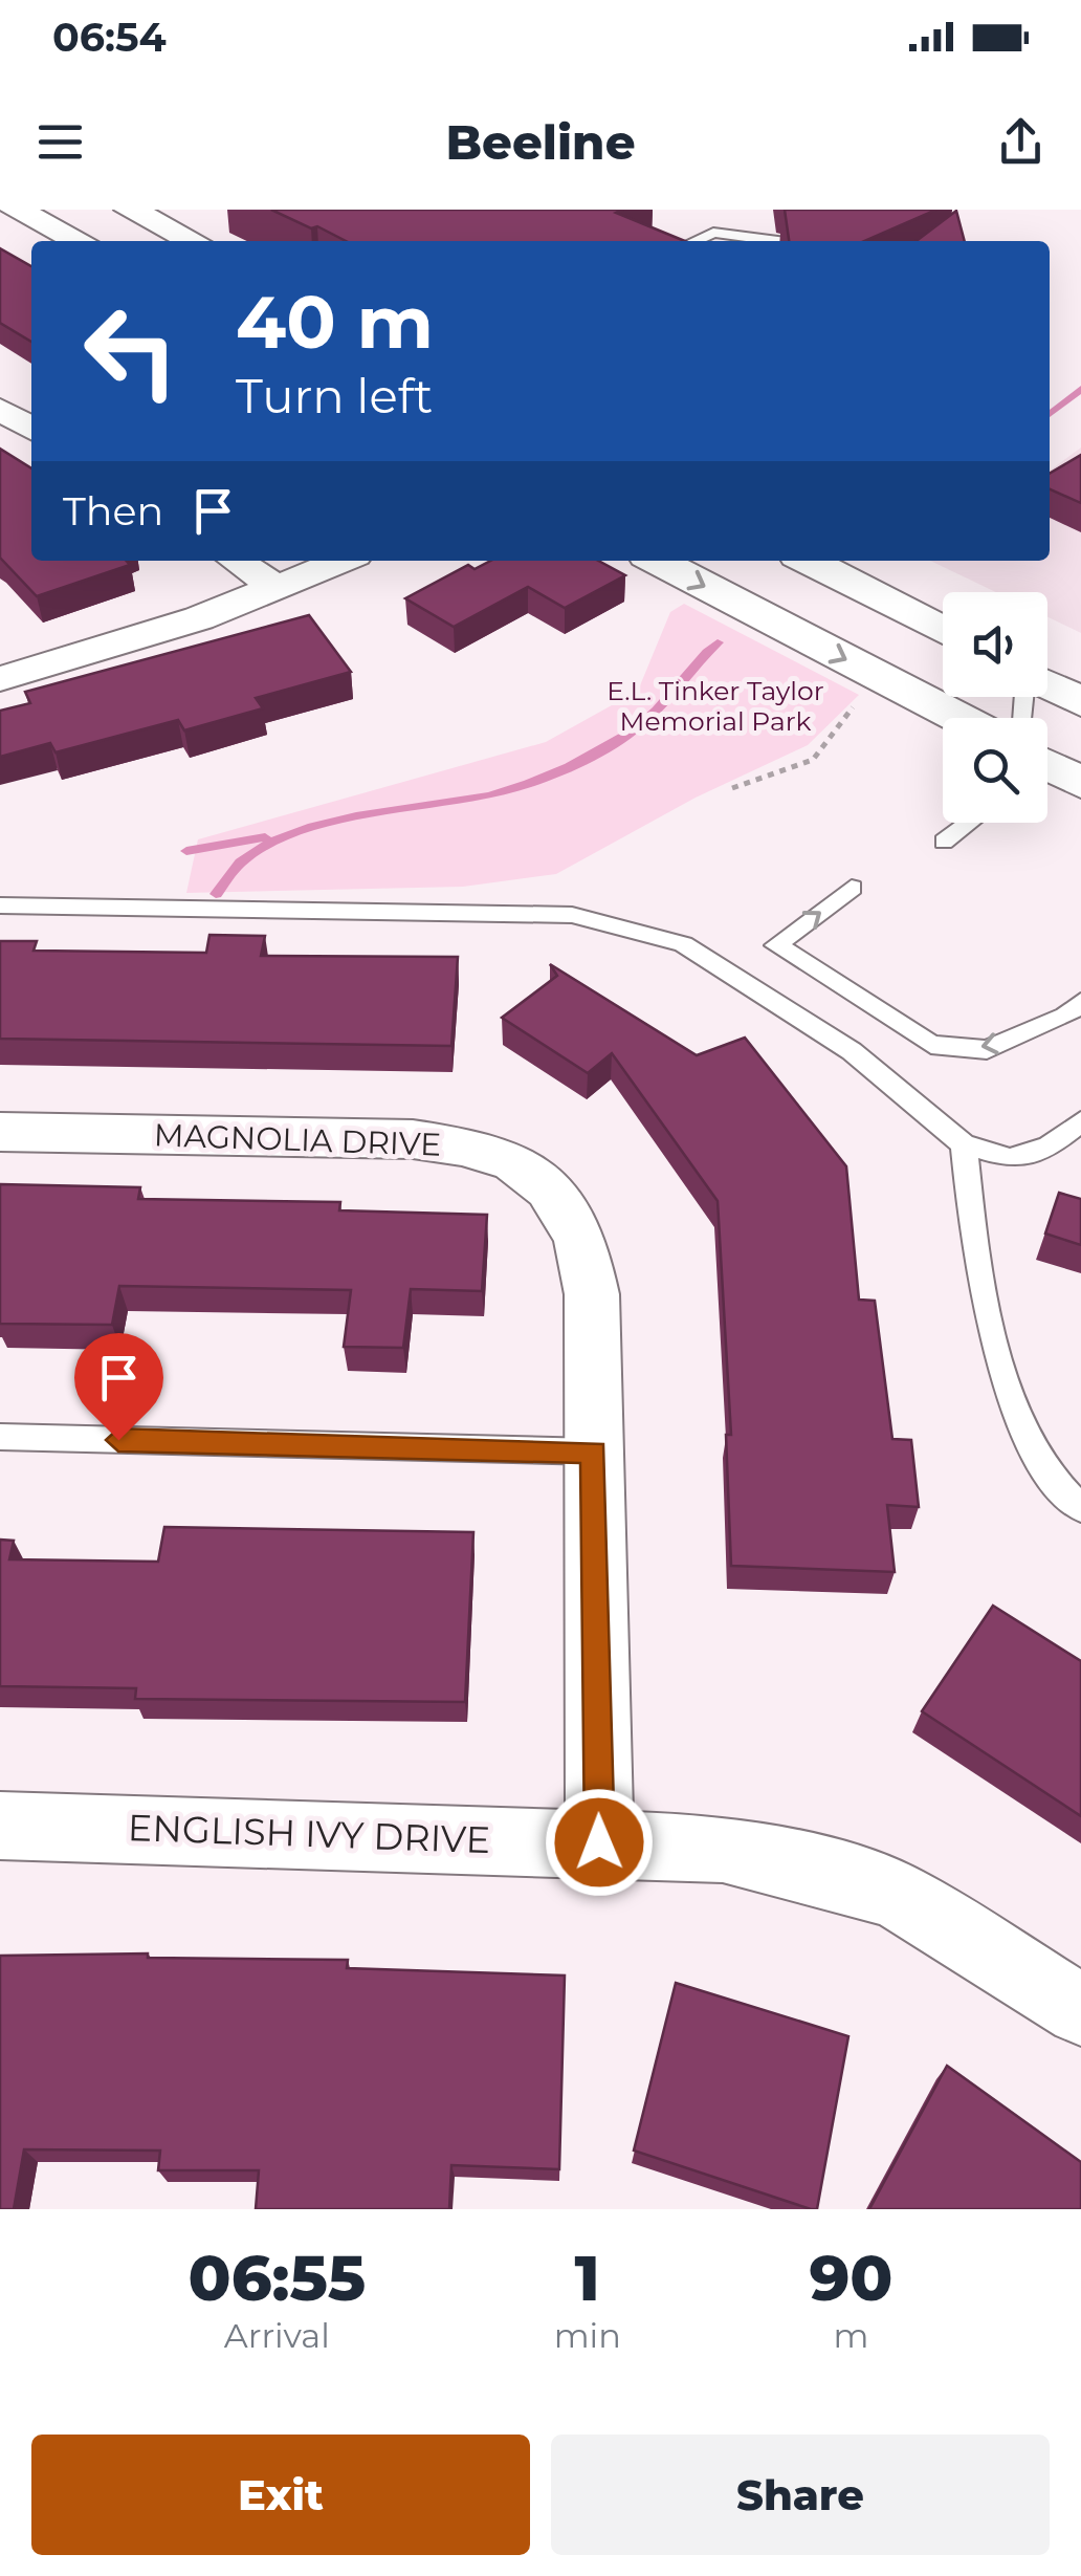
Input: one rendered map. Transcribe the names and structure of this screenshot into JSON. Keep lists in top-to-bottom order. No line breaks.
{"streets":{"street":["MAGNOLIA DRIVE","ENGLISH IVY DRIVE"]},"crossings":[["MAGNOLIA DRIVE","ENGLISH IVY DRIVE"]],"parks":["E.L. Tinker Taylor Memorial Park"],"page":{"status":"06:54","header":"Beeline","turn":["40 m","Turn left"],"then":"Then","eta":["06:55","Arrival","1","min","90","m"],"buttons":["Exit","Share"]}}
